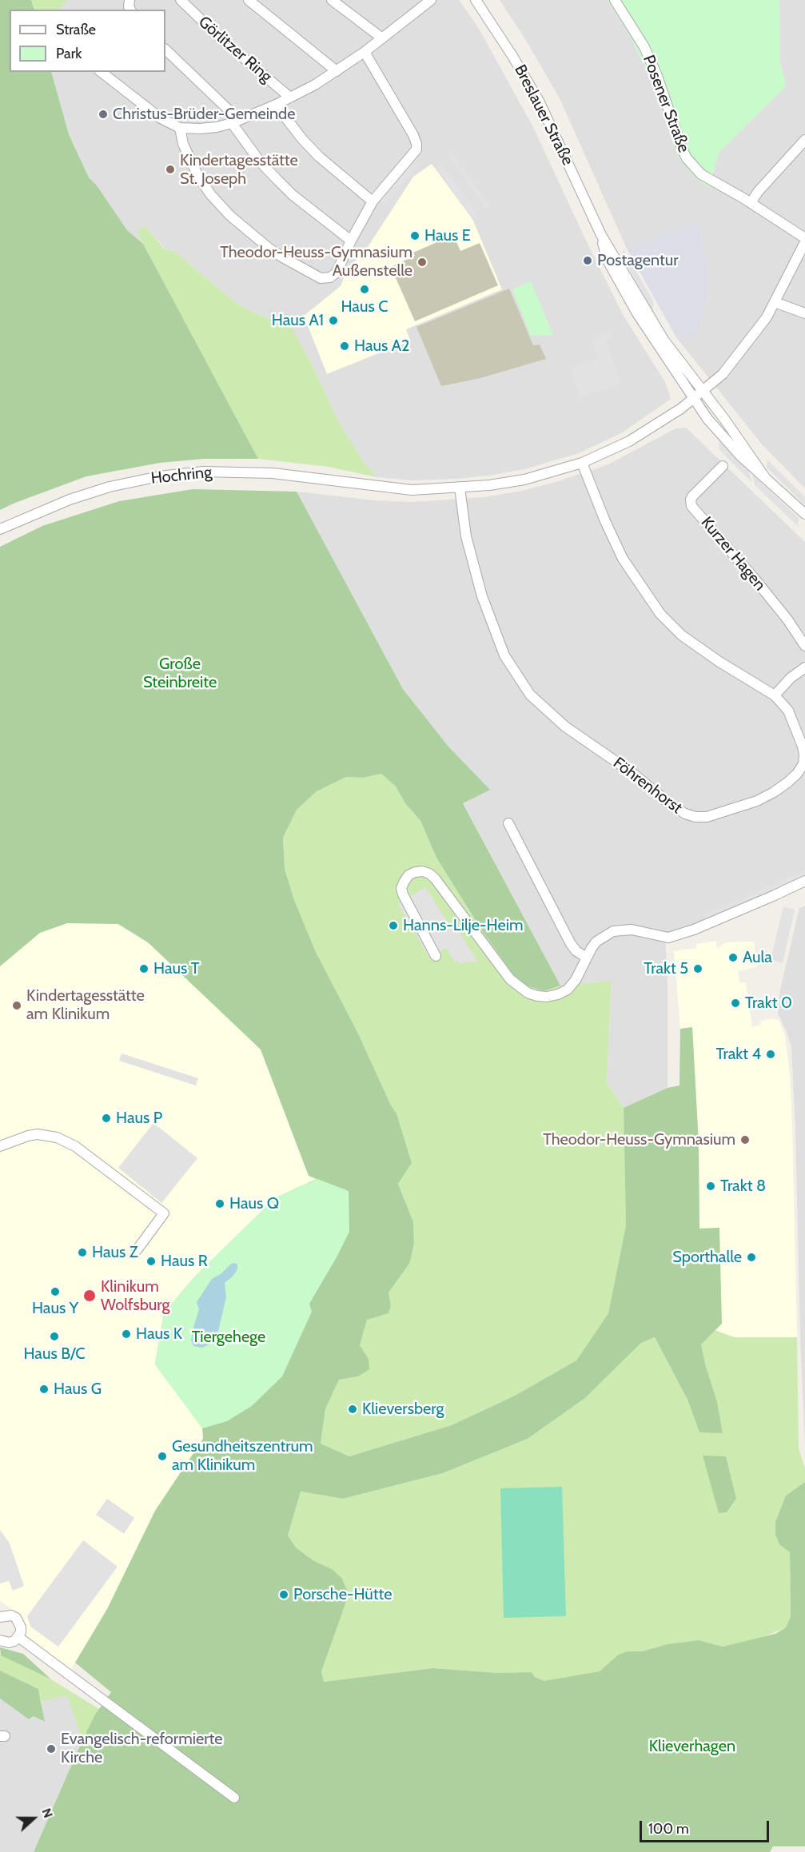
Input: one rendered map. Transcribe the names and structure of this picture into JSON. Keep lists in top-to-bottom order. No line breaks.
{"streets":{"street":["Görlitzer Ring","Posener Straße","Breslauer Straße","Hochring","Kurzer Hagen","Föhrenhorst"]},"crossings":[["Hochring","Föhrenhorst"]],"parks":["Große Steinbreite","Tiergehege","Klieverhagen"],"places":["Christus-Brüder-Gemeinde","Kindertagesstätte St. Joseph","Haus E","Postagentur","Theodor-Heuss-Gymnasium Außenstelle","Haus C","Haus A1","Haus A2","Hanns-Lilje-Heim","Aula","Haus T","Trakt 5","Trakt 0","Kindertagesstätte am Klinikum","Trakt 4","Haus P","Theodor-Heuss-Gymnasium","Trakt 8","Haus Q","Haus Z","Sporthalle","Haus R","Haus Y","Klinikum Wolfsburg","Haus K","Haus B/C","Haus G","Klieversberg","Gesundheitszentrum am Klinikum","Porsche-Hütte","Evangelisch-reformierte Kirche"],"legend":["Straße","Park"],"scale_bar":"100 m","north":"right"}
